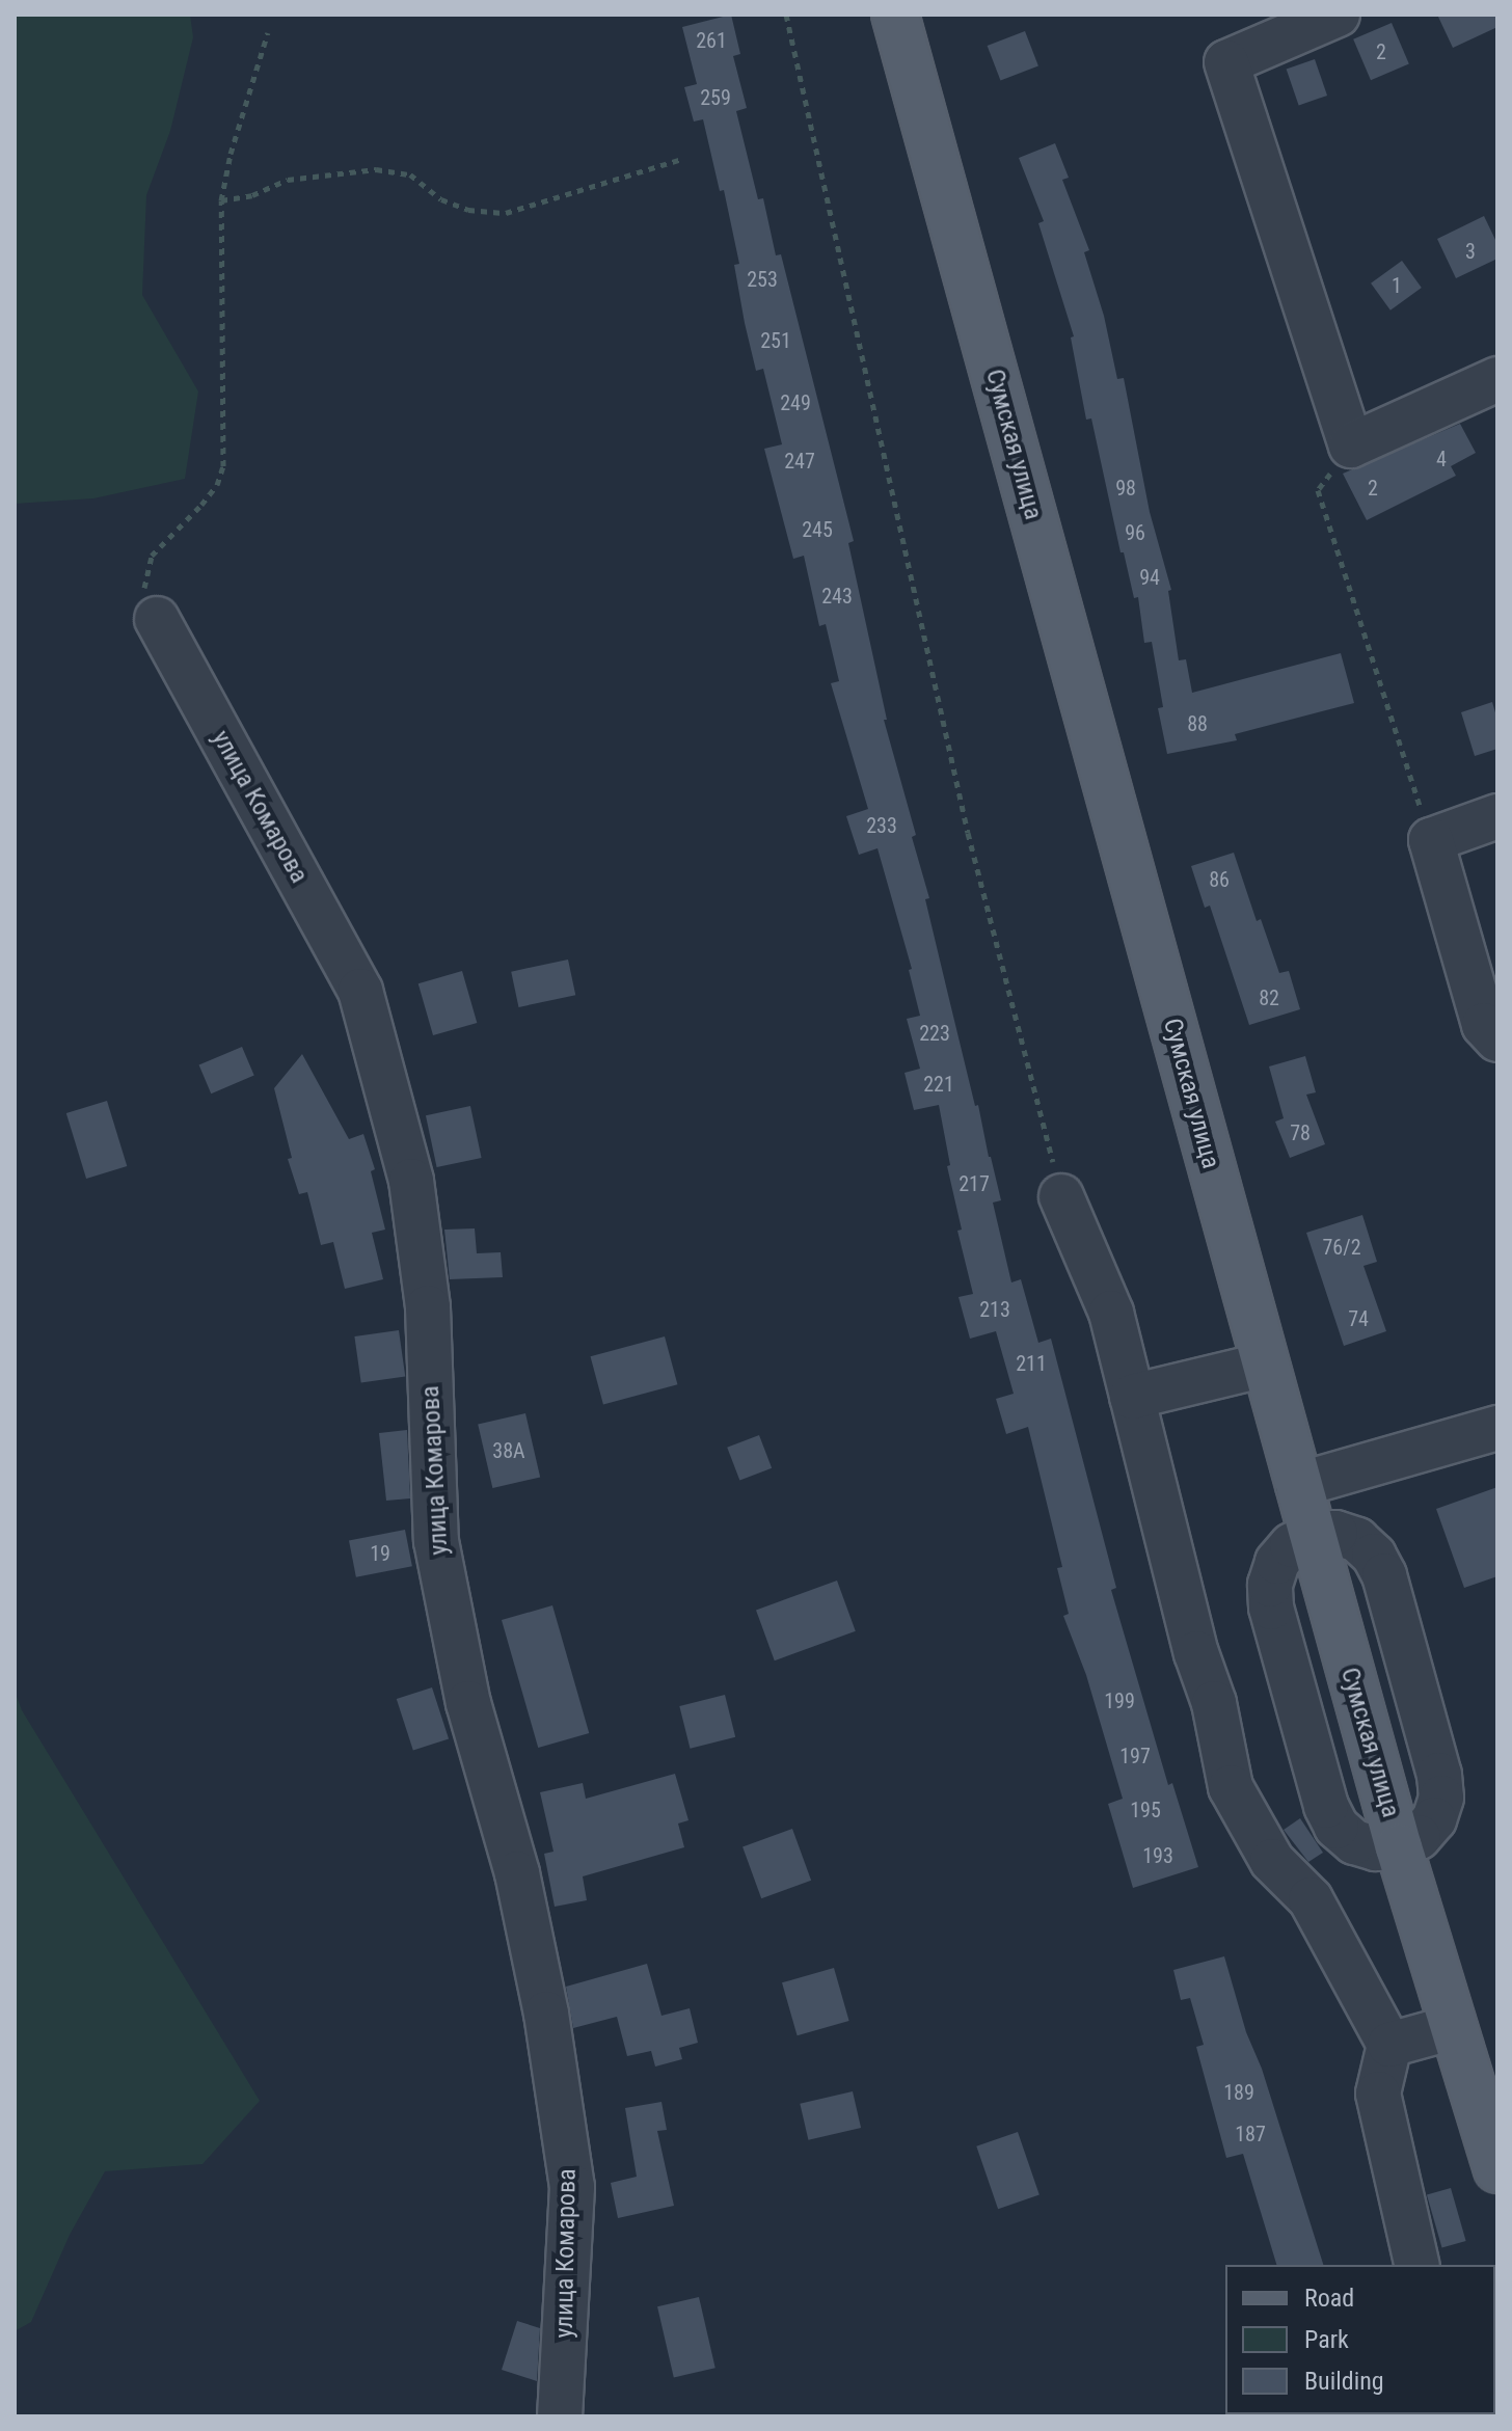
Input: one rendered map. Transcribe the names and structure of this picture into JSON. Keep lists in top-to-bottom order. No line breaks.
{"streets":{"main road":["Сумская улица"],"street":["улица Комарова"]},"house_numbers":["261","2","259","3","253","1","251","249","4","247","98","2","245","96","94","243","88","233","86","82","223","221","78","217","76/2","213","74","211","38А","19","199","197","195","193","189","187"],"legend":["Road","Park","Building"]}
